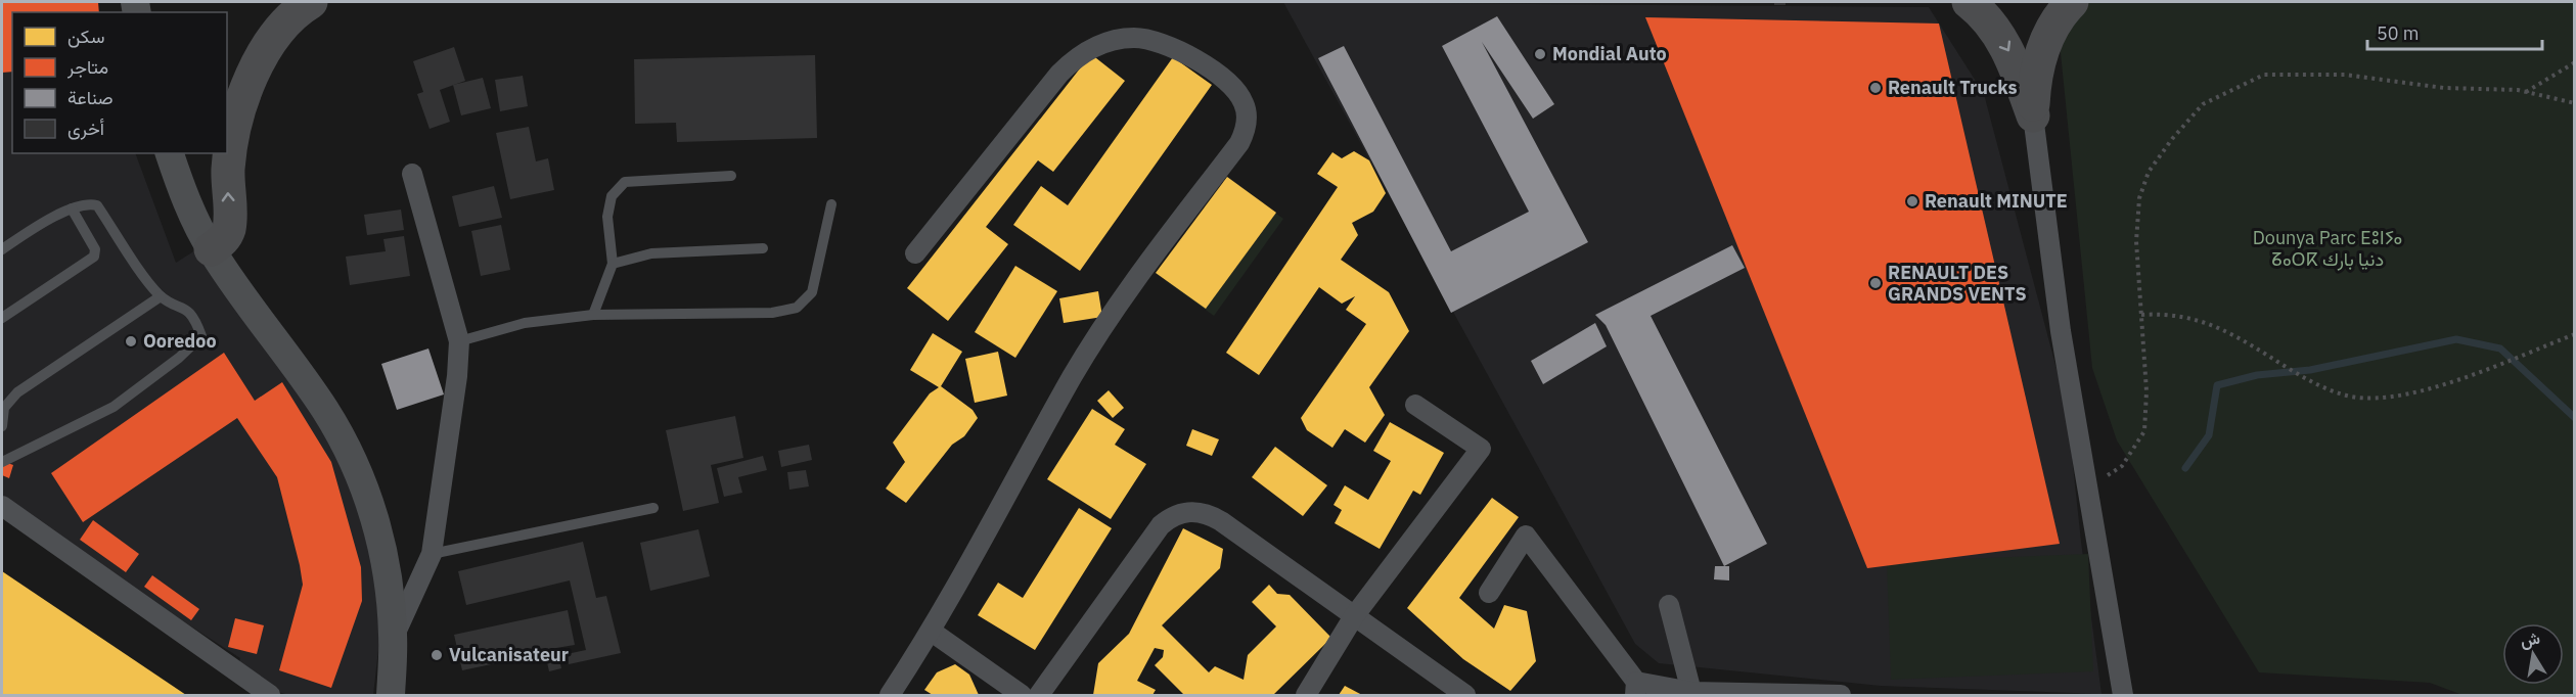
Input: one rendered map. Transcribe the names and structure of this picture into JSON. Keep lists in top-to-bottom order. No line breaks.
{"parks":["Dounya Parc ⴹⵓⵏⵢⴰ ⵒⴰⵔⴽ دنيا بارك"],"places":["Mondial Auto","Renault Trucks","Renault MINUTE","RENAULT DES GRANDS VENTS","Ooredoo","Vulcanisateur"],"legend":["سكن","متاجر","صناعة","أخرى"],"scale_bar":"50 m","north":"top"}
